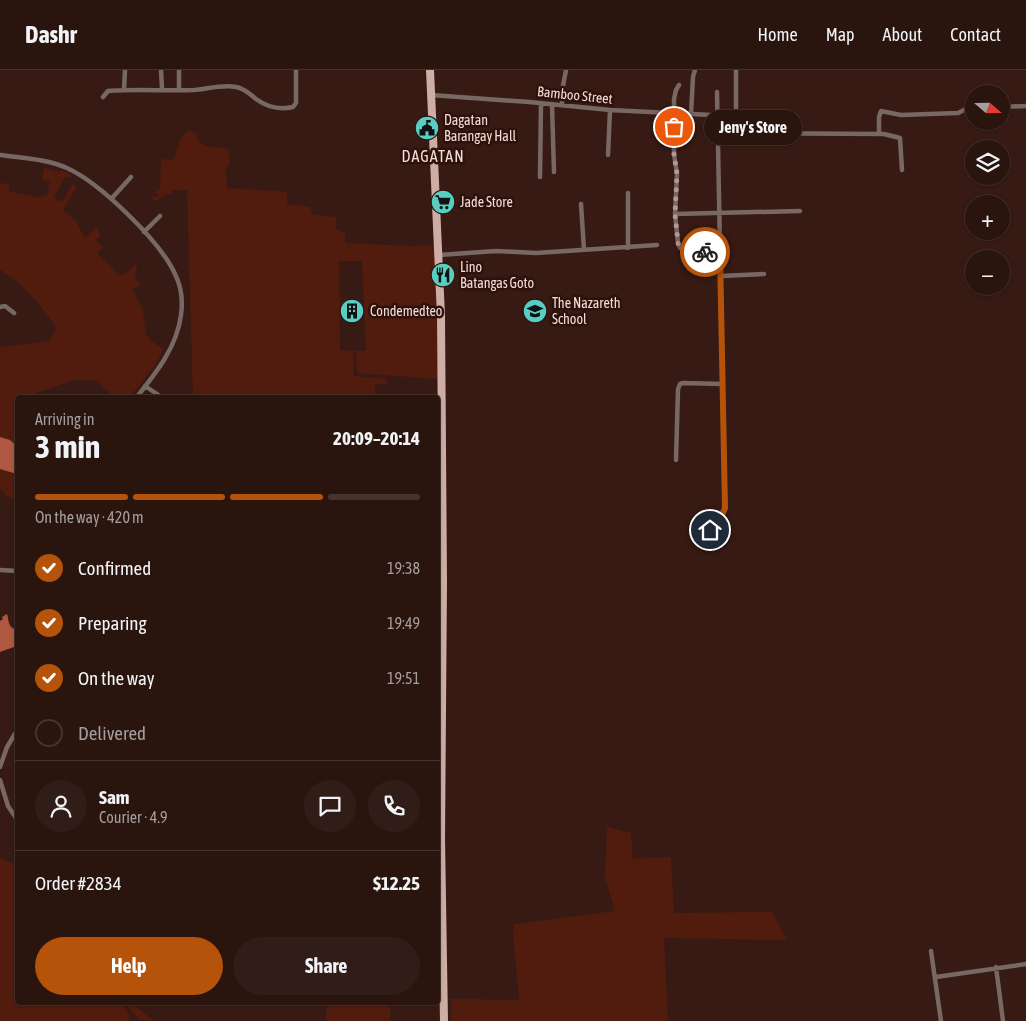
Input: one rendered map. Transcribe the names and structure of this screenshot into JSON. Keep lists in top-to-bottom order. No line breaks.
{"streets":{"street":["Bamboo Street"]},"districts":["DAGATAN"],"places":{"other":["Jeny's Store"],"public building":["Dagatan Barangay Hall"],"supermarket":["Jade Store"],"restaurant":["Lino Batangas Goto"],"building":["Condemedteo"],"school or university":["The Nazareth School"]},"north":"right","page":{"header":"Dashr","nav":["Home","Map","About","Contact"],"map_buttons":["+","−"],"bubble":"Jeny's Store","heading":["3 min","Arriving in","20:09–20:14"],"panel":["Sam","Courier · 4.9","Order #2834","$12.25"],"bar":"On the way · 420 m","list":[["Confirmed","19:38"],["Preparing","19:49"],["On the way","19:51"],"Delivered"],"buttons":["Help","Share"]}}
